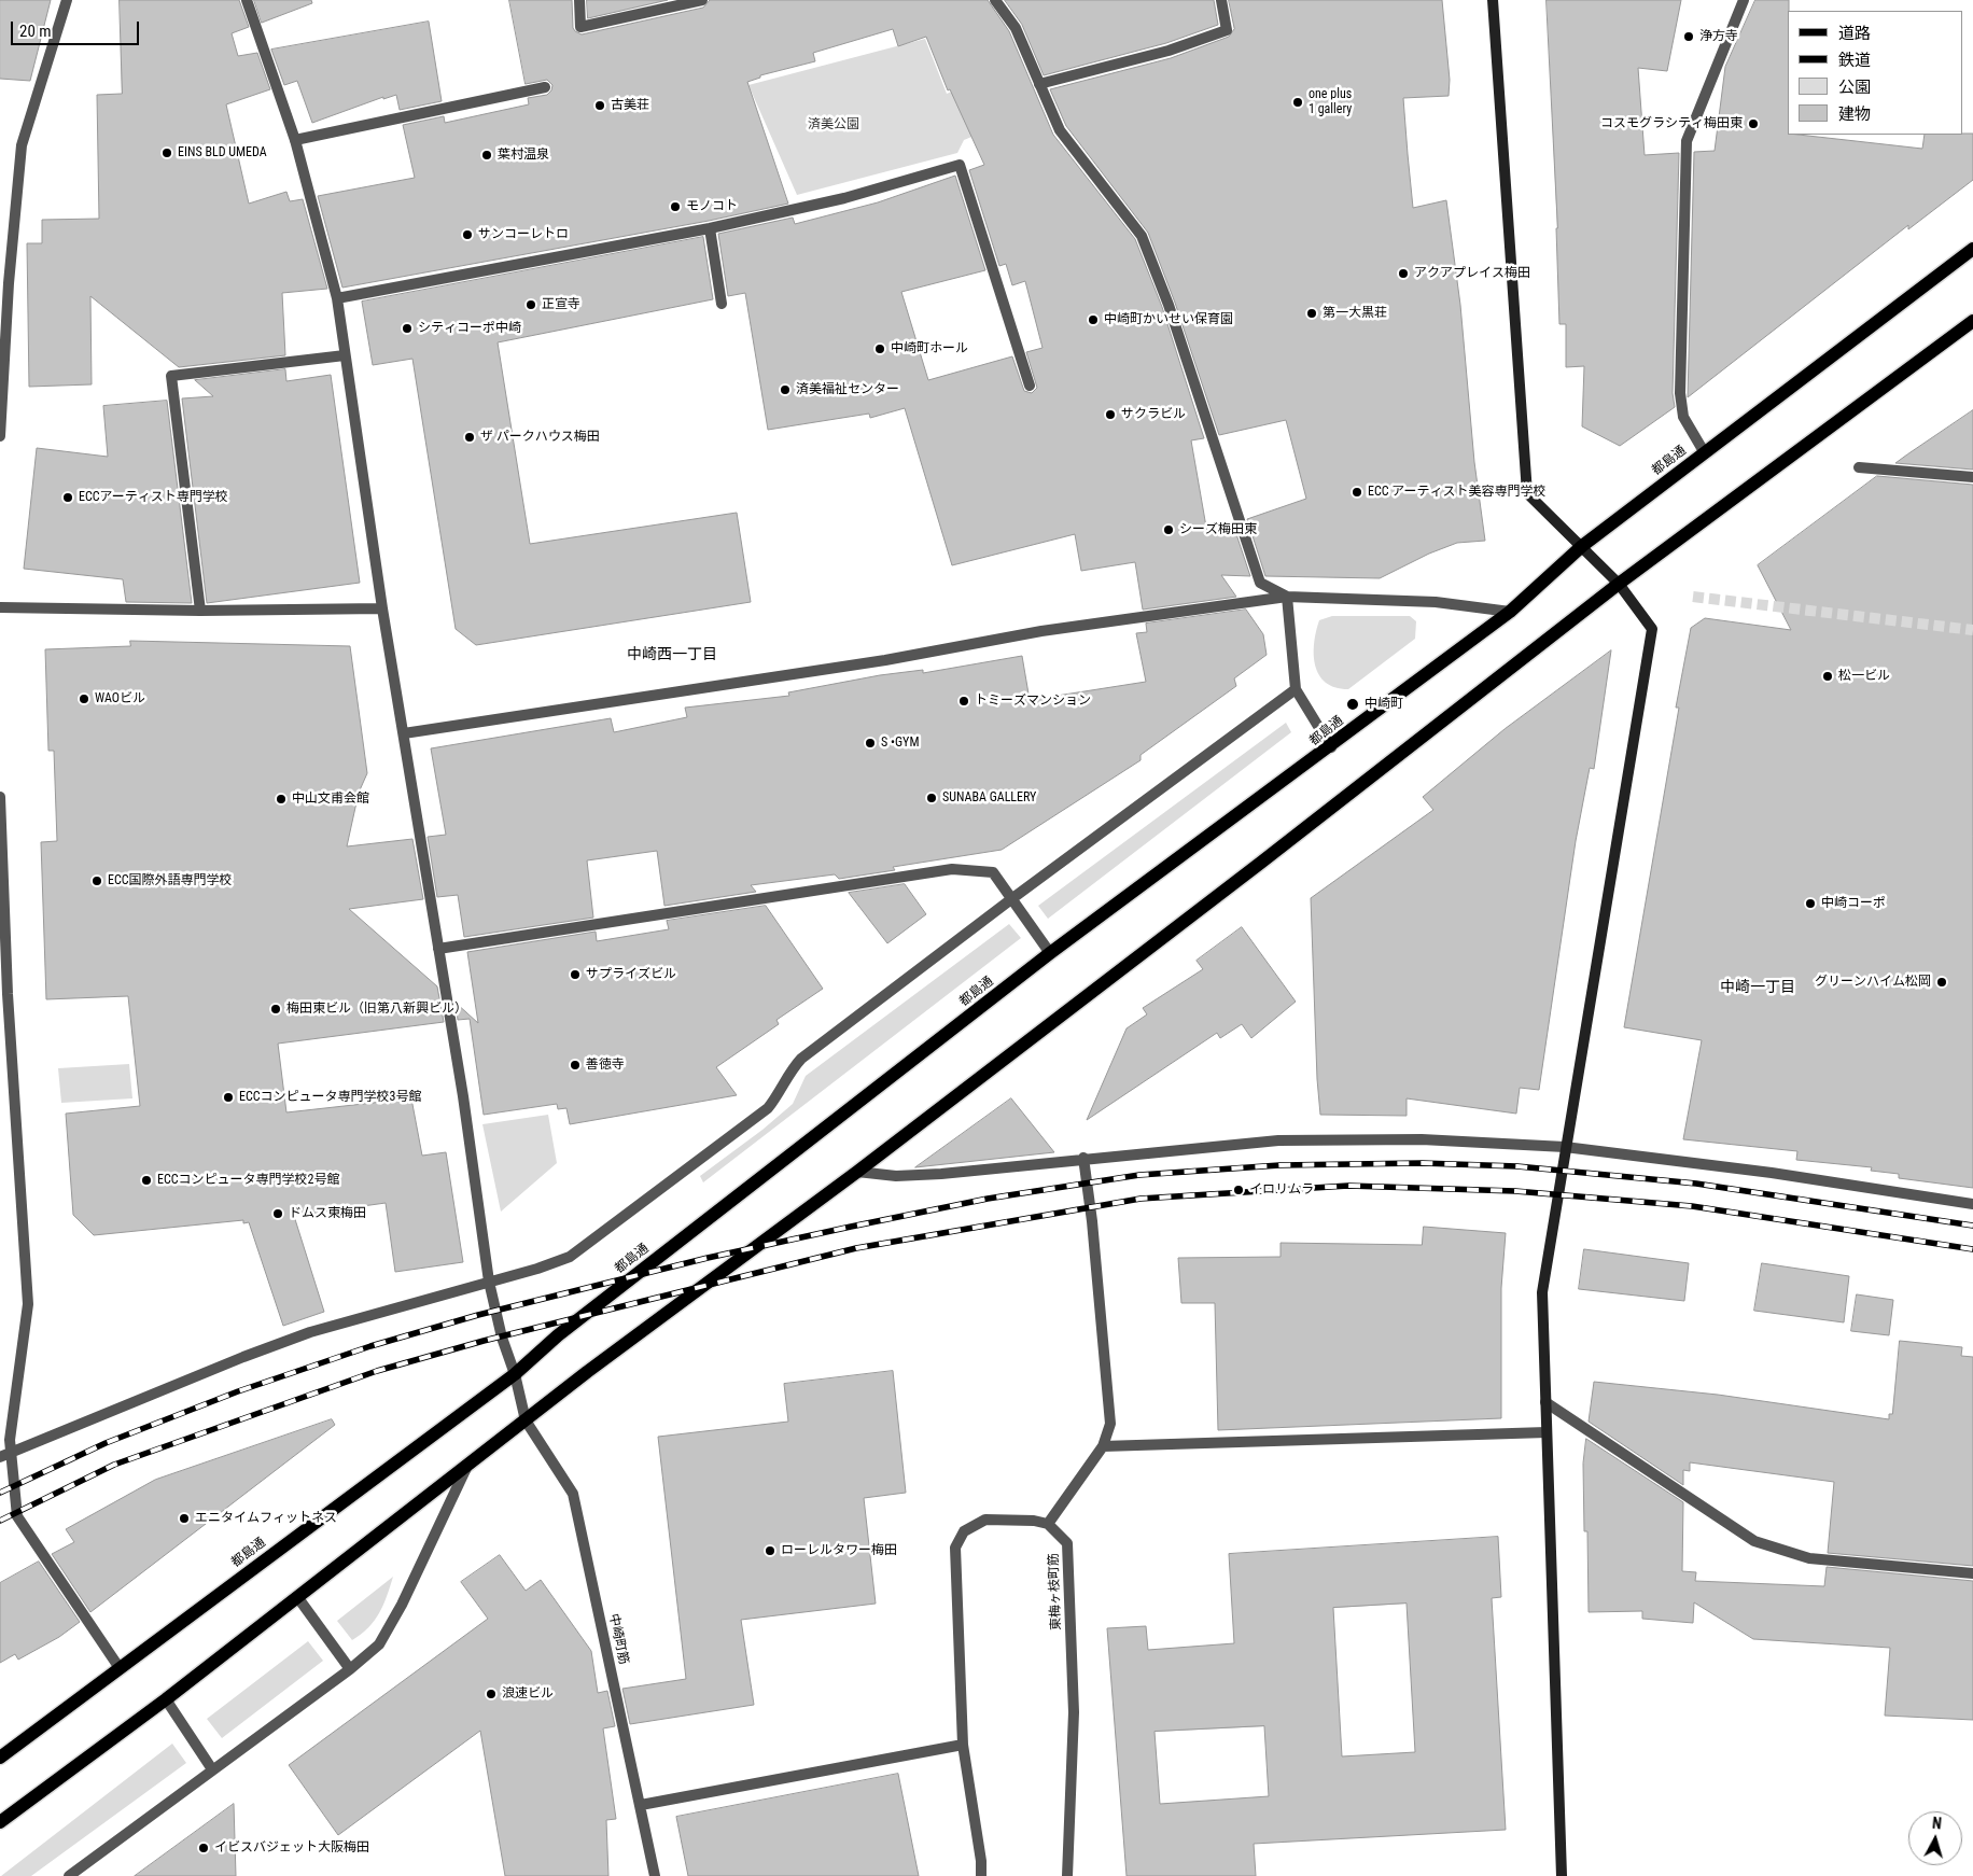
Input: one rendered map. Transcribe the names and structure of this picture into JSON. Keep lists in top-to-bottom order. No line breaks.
{"streets":{"main road":["都島通"],"street":["東梅ヶ枝町筋","中崎町筋"]},"crossings":[["都島通","中崎町筋"]],"districts":["中崎西一丁目","中崎一丁目"],"parks":["済美公園"],"places":["浄方寺","one plus 1 gallery","古美荘","コスモグラシティ梅田東","EINS BLD UMEDA","葉村温泉","モノコト","サンコーレトロ","アクアプレイス梅田","正宣寺","第一大黒荘","中崎町かいせい保育園","シティコーポ中崎","中崎町ホール","済美福祉センター","サクラビル","ザ パークハウス梅田","ECC アーティスト美容専門学校","ECCアーティスト専門学校","シーズ梅田東","松一ビル","WAOビル","トミーズマンション","中崎町","S •GYM","SUNABA GALLERY","中山文甫会館","ECC国際外語専門学校","中崎コーポ","サプライズビル","グリーンハイム松岡","梅田東ビル（旧第八新興ビル）","善徳寺","ECCコンピュータ専門学校3号館","ECCコンピュータ専門学校2号館","イロリムラ","ドムス東梅田","エニタイムフィットネス","ローレルタワー梅田","浪速ビル","イビスバジェット大阪梅田"],"legend":["道路","鉄道","公園","建物"],"scale_bar":"20 m","north":"top"}
